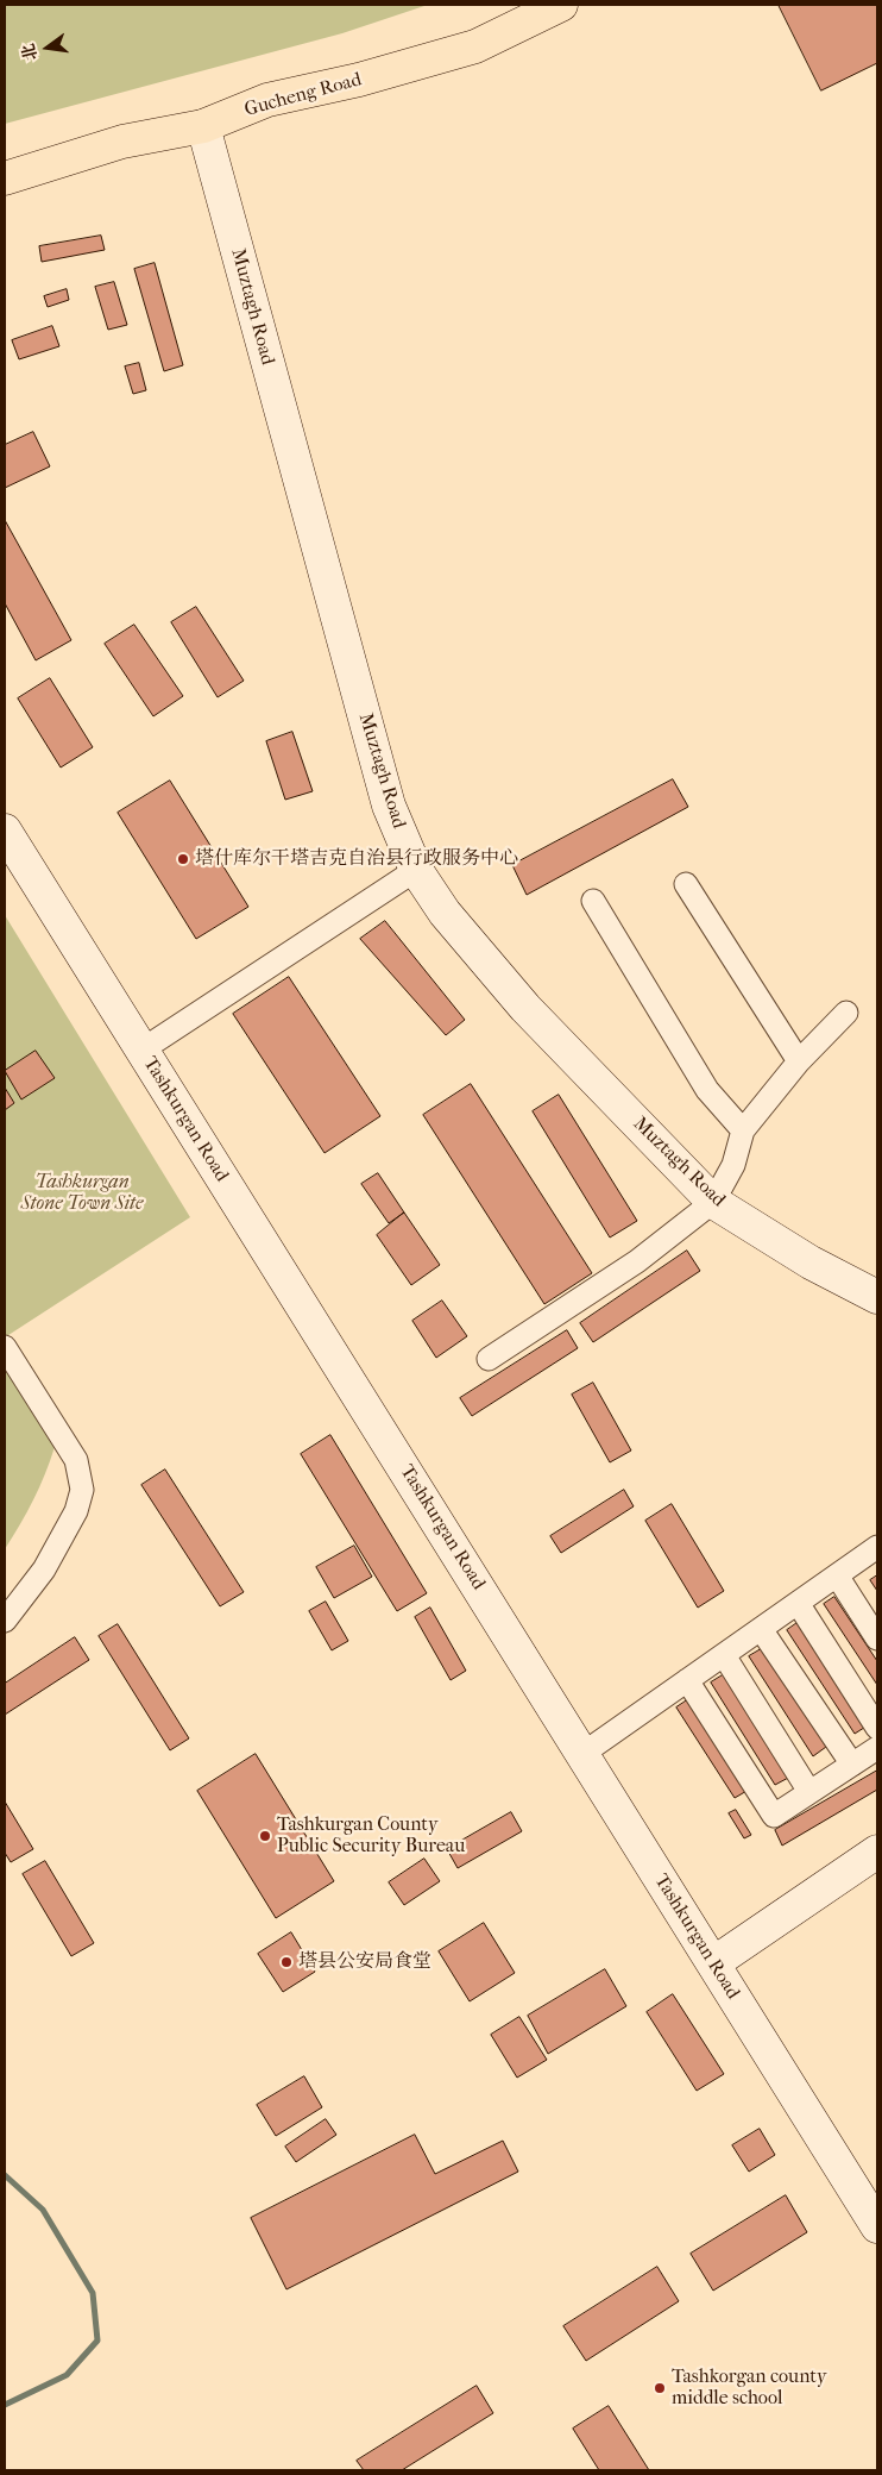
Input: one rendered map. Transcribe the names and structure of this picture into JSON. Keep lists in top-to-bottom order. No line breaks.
{"streets":{"main road":["Gucheng Road","Muztagh Road","Tashkurgan Road"]},"crossings":[["Gucheng Road","Muztagh Road"]],"parks":["Tashkurgan Stone Town Site"],"places":["塔什库尔干塔吉克自治县行政服务中心","Tashkurgan County Public Security Bureau","塔县公安局食堂","Tashkorgan county middle school"],"north":"left"}
